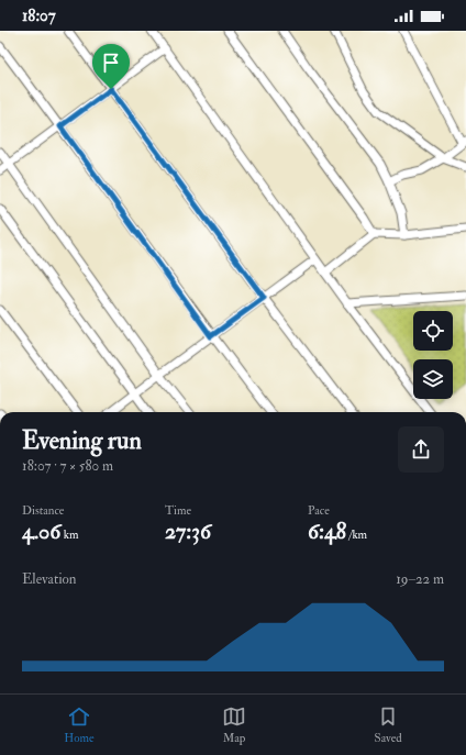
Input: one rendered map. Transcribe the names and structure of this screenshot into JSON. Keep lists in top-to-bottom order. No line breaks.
{"page":{"status":"18:07","heading":["Evening run","18:07 · 7 × 580 m"],"stats":[["Distance","4.06 km"],["Time","27:36"],["Pace","6:48 /km"]],"chart":["Elevation","19–22 m"],"tabs":["Home","Map","Saved"]}}
